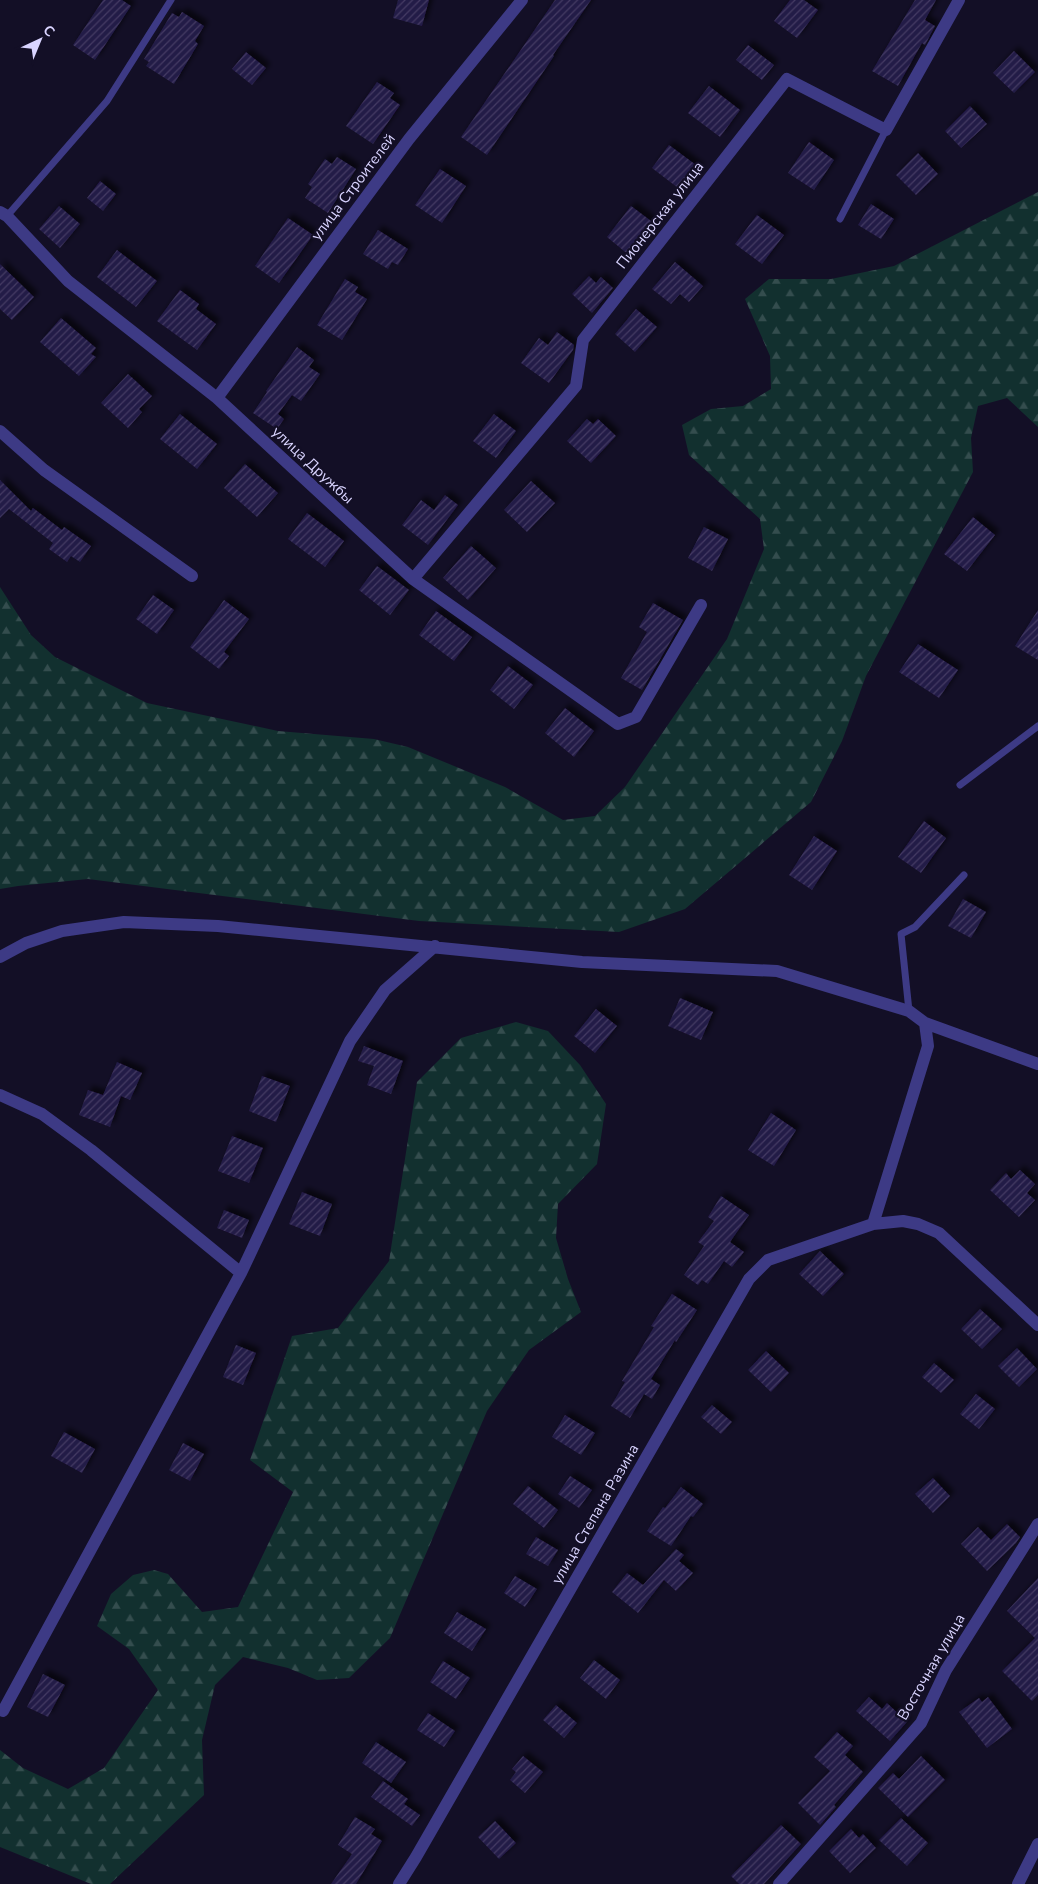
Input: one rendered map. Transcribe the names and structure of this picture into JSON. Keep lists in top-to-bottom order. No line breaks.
{"streets":{"street":["улица Строителей","Пионерская улица","улица Дружбы","улица Степана Разина","Восточная улица"]},"crossings":[["улица Строителей","улица Дружбы"],["Пионерская улица","улица Дружбы"]],"north":"top right"}
